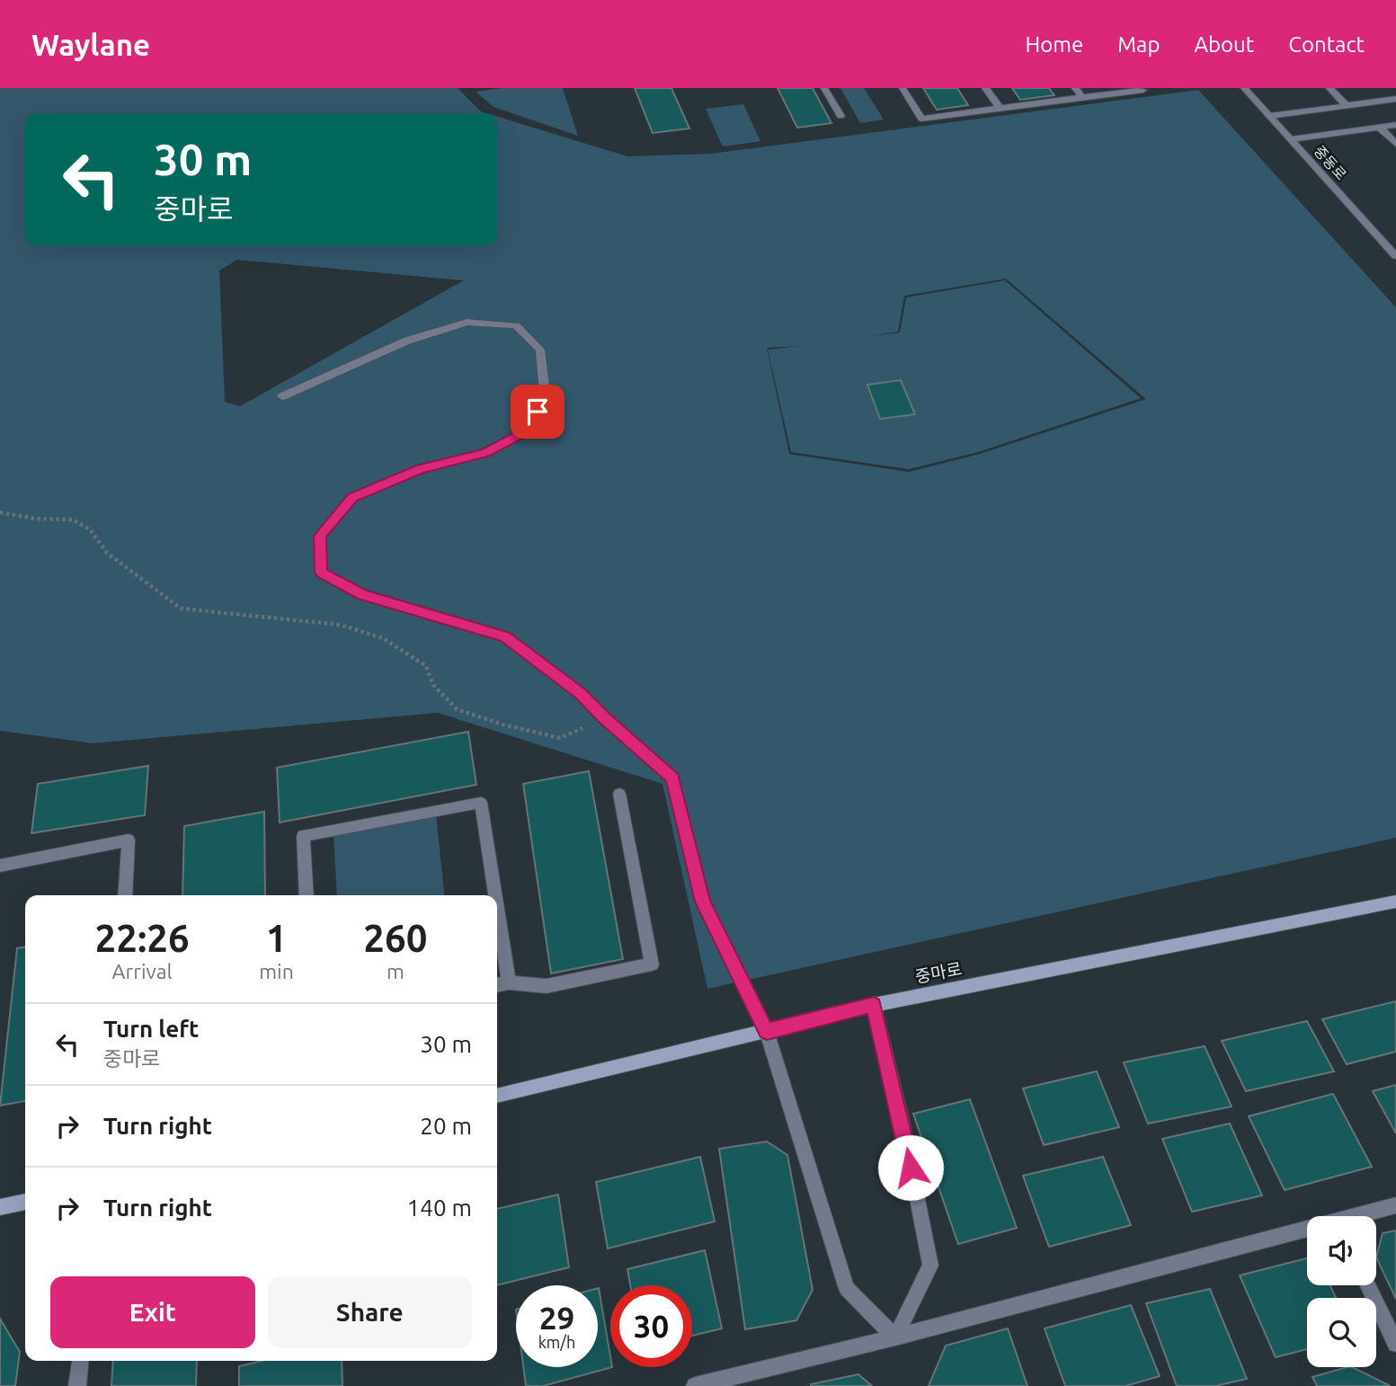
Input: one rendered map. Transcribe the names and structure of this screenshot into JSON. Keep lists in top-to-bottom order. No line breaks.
{"streets":{"main road":["중마로"],"street":["중동로"]},"page":{"header":"Waylane","nav":["Home","Map","About","Contact"],"turn":["30 m","중마로"],"eta":["22:26","Arrival","1","min","260","m"],"list":[{"name":"Turn left","note":"중마로","value":"30 m"},{"name":"Turn right","value":"20 m"},{"name":"Turn right","value":"140 m"}],"buttons":["Exit","Share"],"speed":"29 km/h","limit":"30"}}
